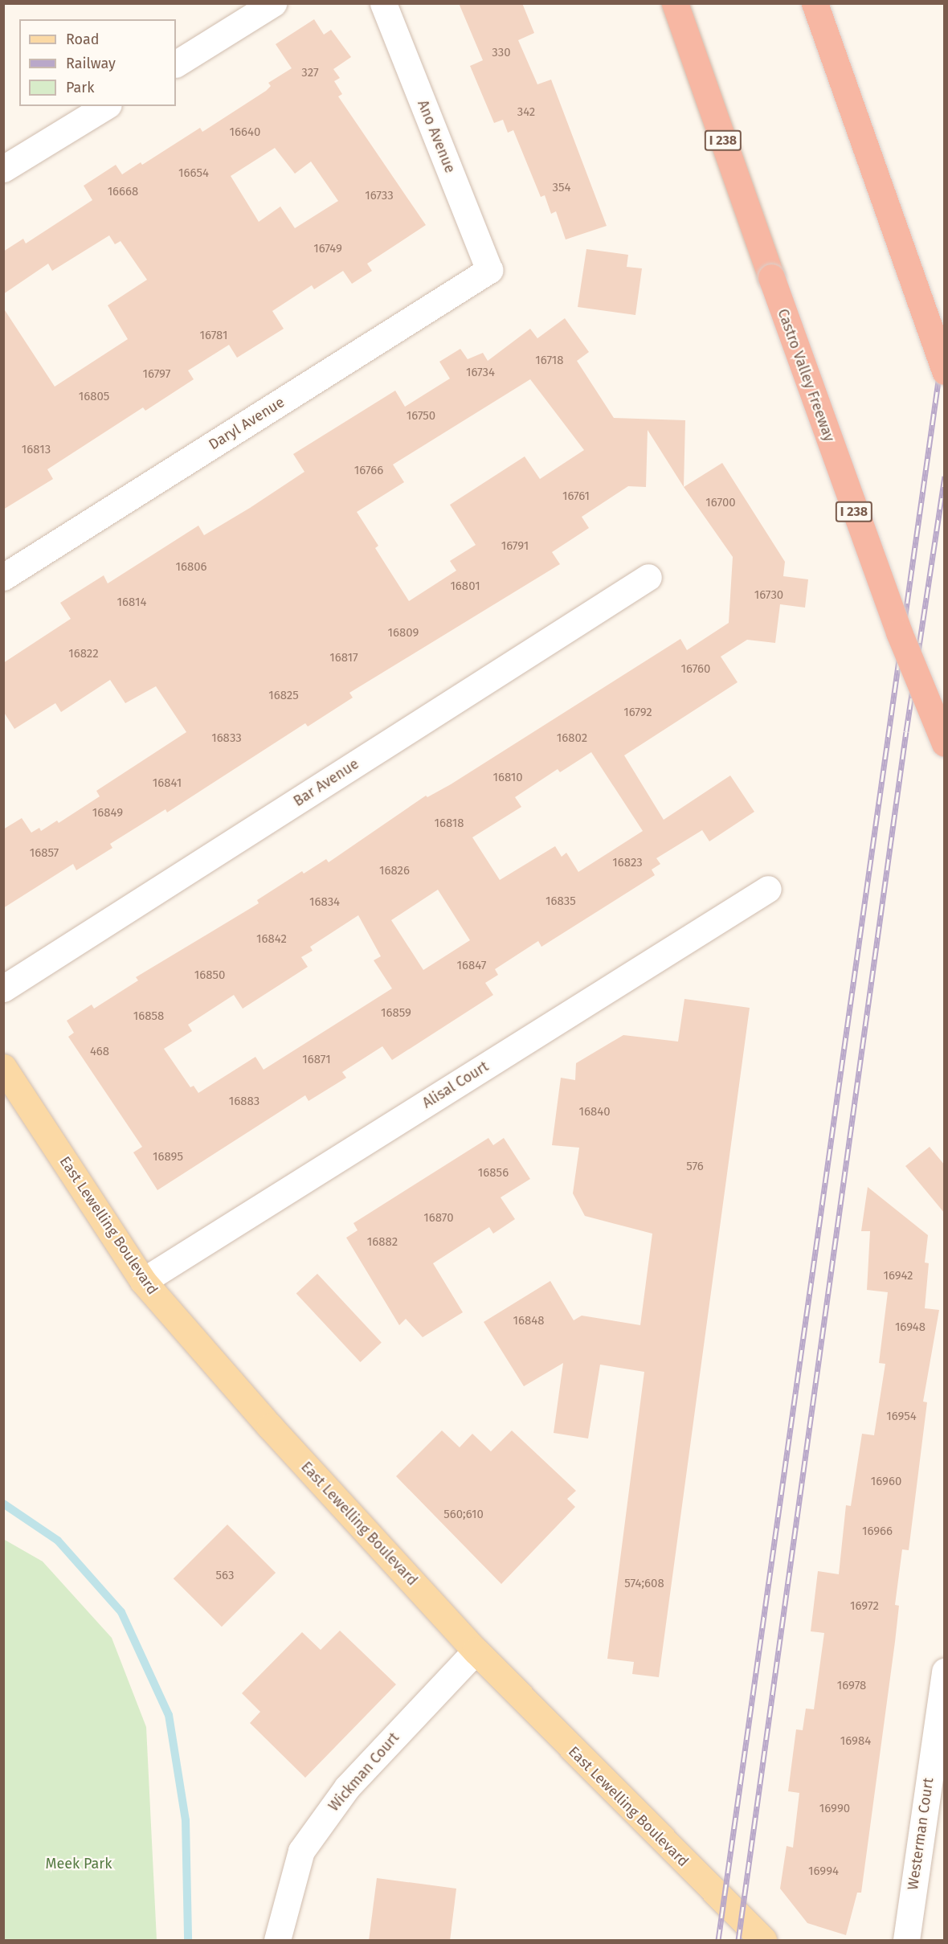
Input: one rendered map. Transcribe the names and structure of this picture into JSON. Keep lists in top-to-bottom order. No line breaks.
{"streets":{"highway":["I 238","Castro Valley Freeway"],"main road":["East Lewelling Boulevard"],"street":["Ano Avenue","Daryl Avenue","Bar Avenue","Alisal Court","Wickman Court","Westerman Court"]},"crossings":[["Ano Avenue","Daryl Avenue"],["Alisal Court","East Lewelling Boulevard"],["East Lewelling Boulevard","Wickman Court"]],"parks":["Meek Park"],"house_numbers":["330","327","342","16640","16654","354","16668","16733","16749","16781","16718","16734","16797","16805","16750","16813","16766","16761","16700","16791","16806","16801","16730","16814","16809","16822","16817","16760","16825","16792","16833","16802","16810","16841","16849","16818","16857","16823","16826","16835","16834","16842","16847","16850","16859","16858","468","16871","16883","16840","16895","576","16856","16870","16882","16942","16848","16948","16954","16960","560;610","16966","563","574;608","16972","16978","16984","16990","16994"],"legend":["Road","Railway","Park"]}
